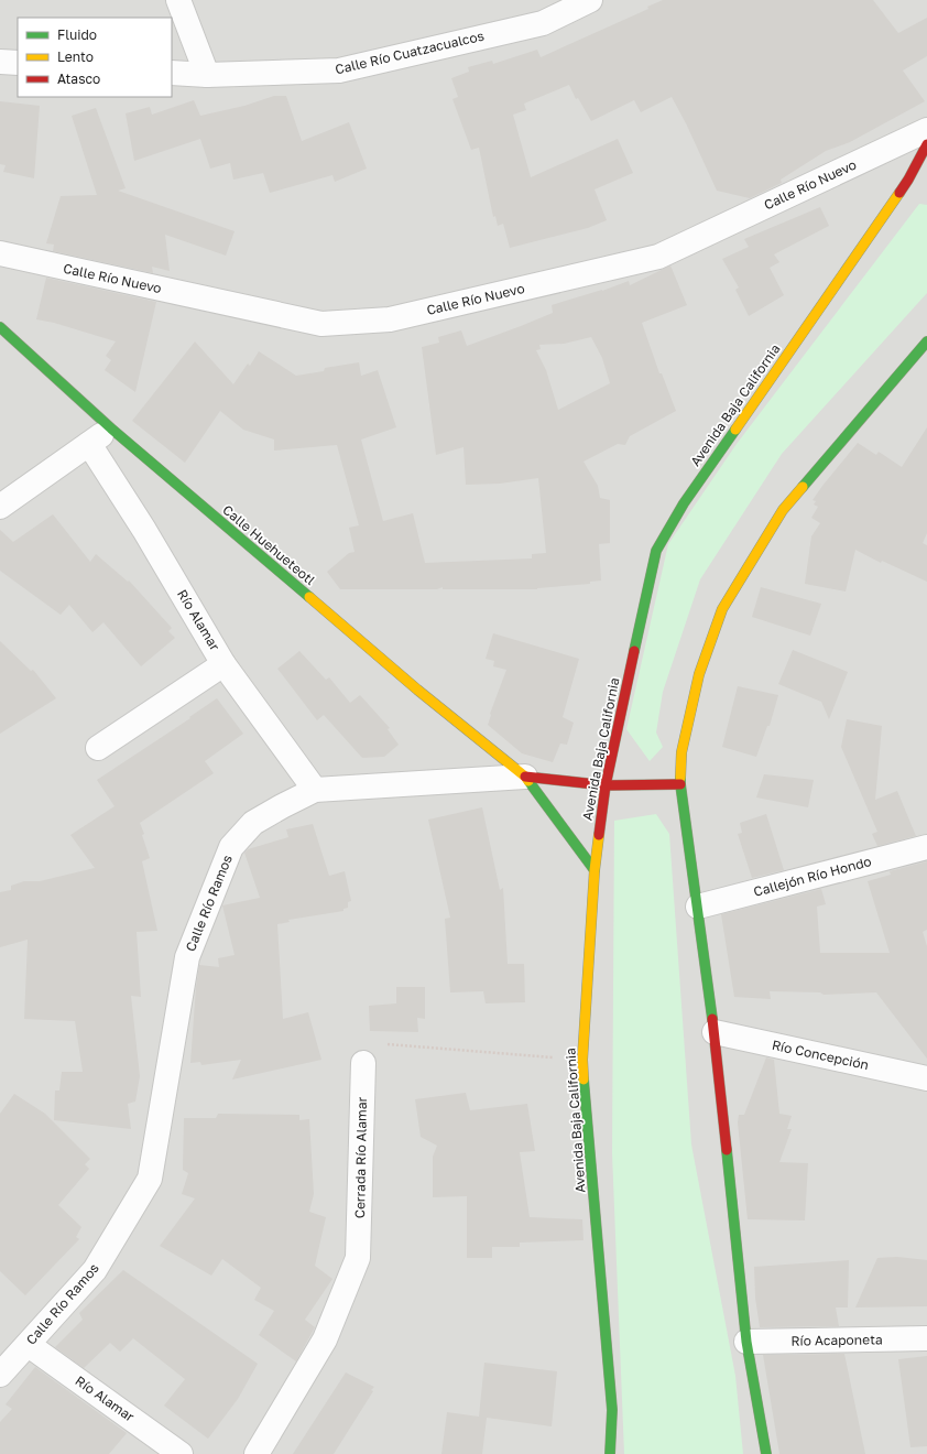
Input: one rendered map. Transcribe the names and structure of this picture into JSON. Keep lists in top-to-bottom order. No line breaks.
{"streets":{"street":["Calle Río Cuatzacualcos","Calle Río Nuevo","Avenida Baja California","Calle Huehueteotl","Río Alamar","Callejón Río Hondo","Calle Río Ramos","Río Concepción","Cerrada Río Alamar","Río Acaponeta"]},"crossings":[["Avenida Baja California","Calle Huehueteotl"],["Avenida Baja California","Calle Río Ramos"],["Calle Huehueteotl","Calle Río Ramos"],["Río Alamar","Calle Río Ramos"]],"legend":["Fluido","Lento","Atasco"]}
